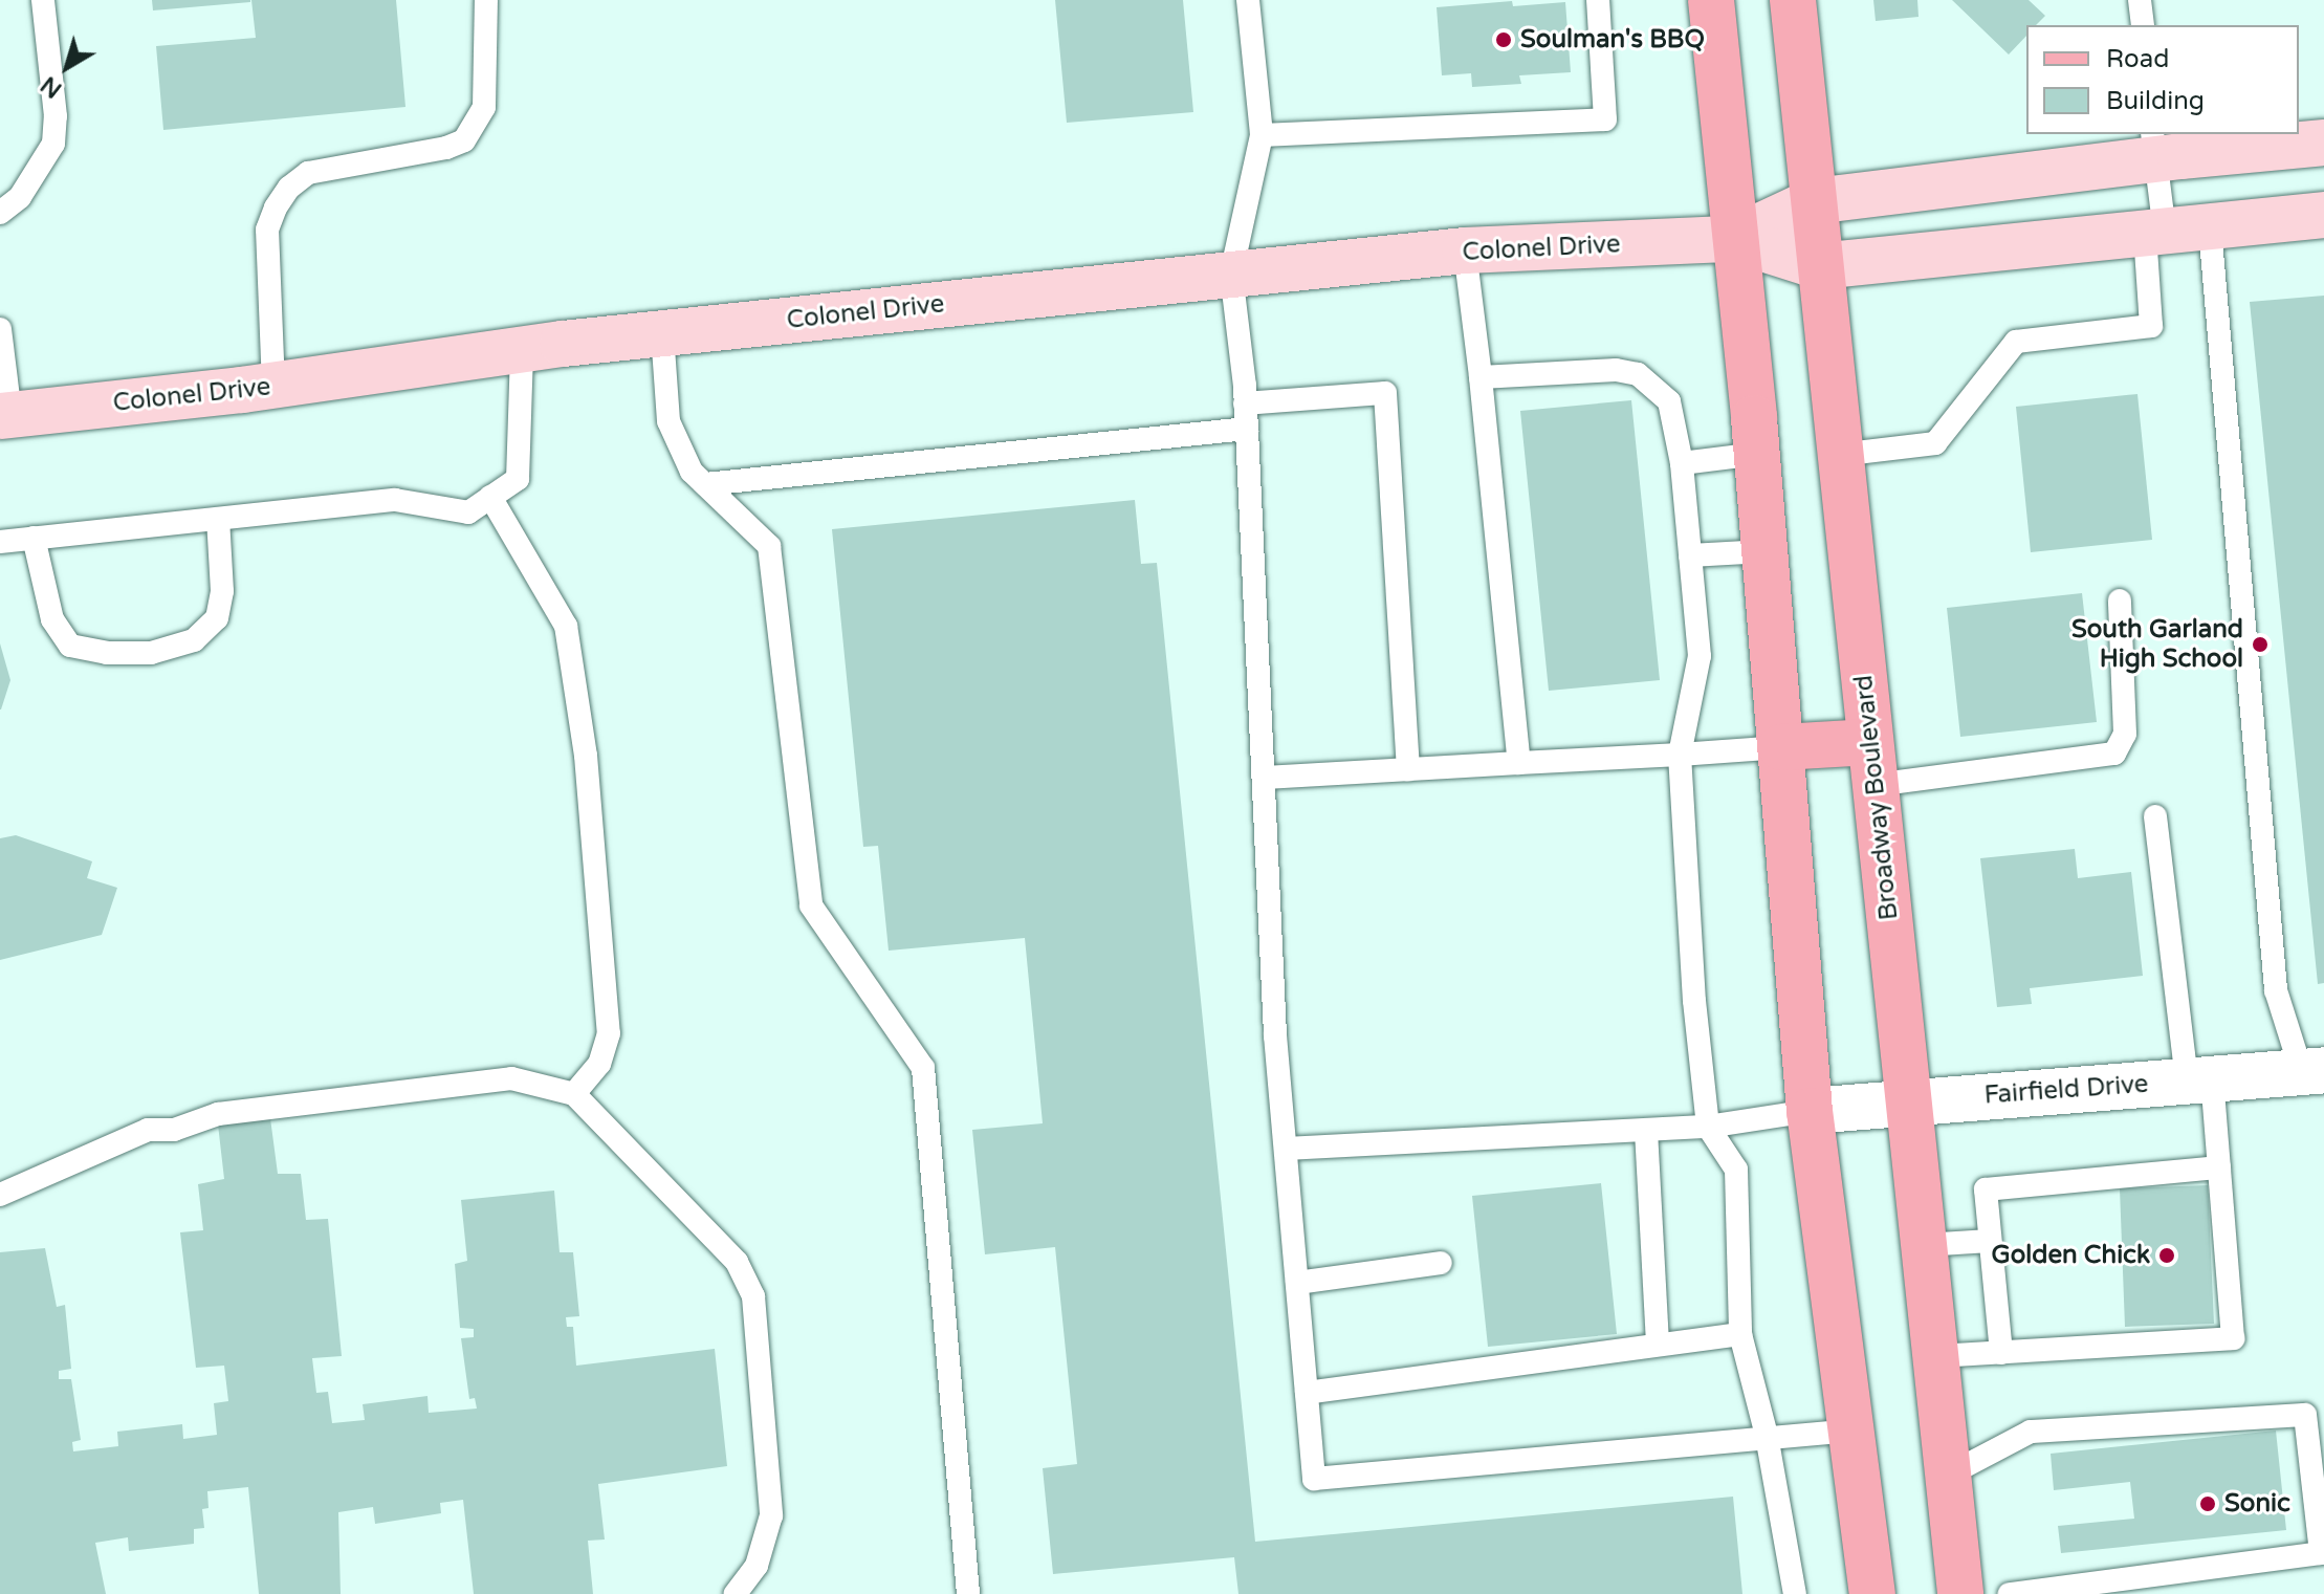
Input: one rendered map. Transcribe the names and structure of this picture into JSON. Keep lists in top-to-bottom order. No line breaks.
{"streets":{"main road":["Broadway Boulevard"],"street":["Colonel Drive","Fairfield Drive"]},"crossings":[["Colonel Drive","Broadway Boulevard"],["Broadway Boulevard","Fairfield Drive"]],"places":["Soulman's BBQ","South Garland High School","Golden Chick","Sonic"],"legend":["Road","Building"],"north":"bottom left"}
